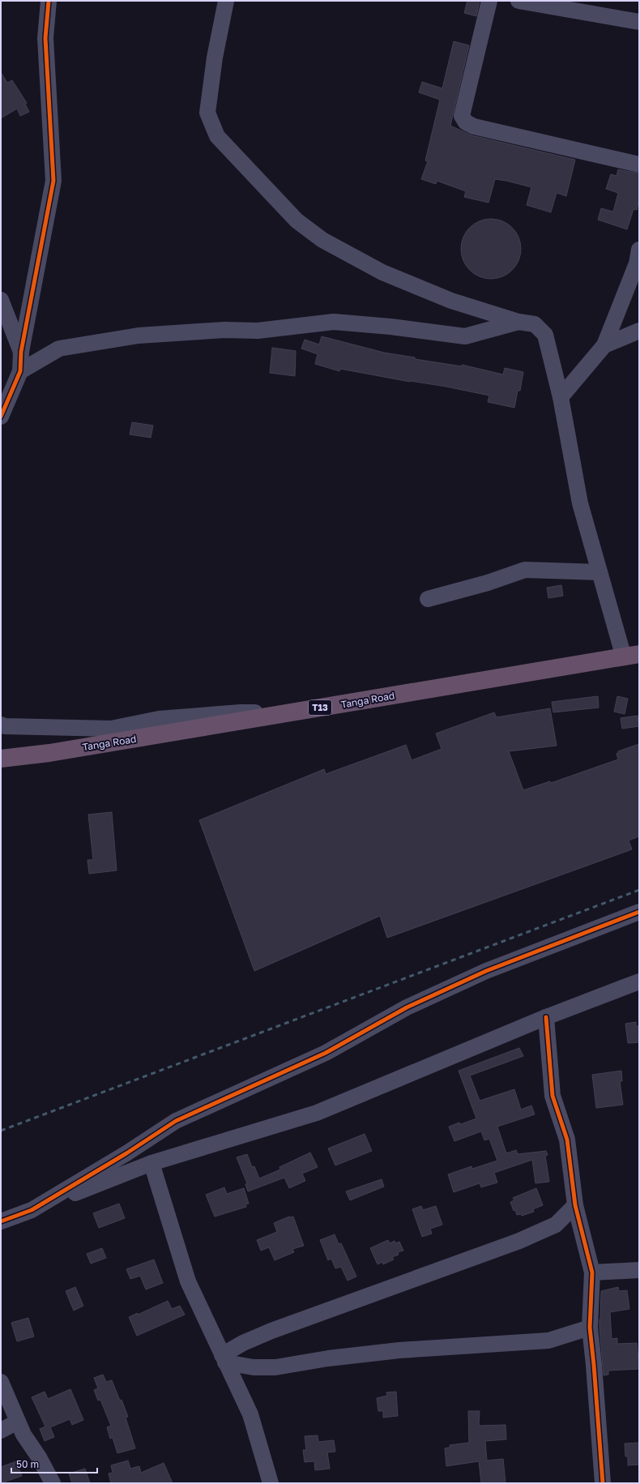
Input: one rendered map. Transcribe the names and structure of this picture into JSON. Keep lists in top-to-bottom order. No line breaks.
{"streets":{"highway":["Tanga Road","T13"]},"scale_bar":"50 m"}
